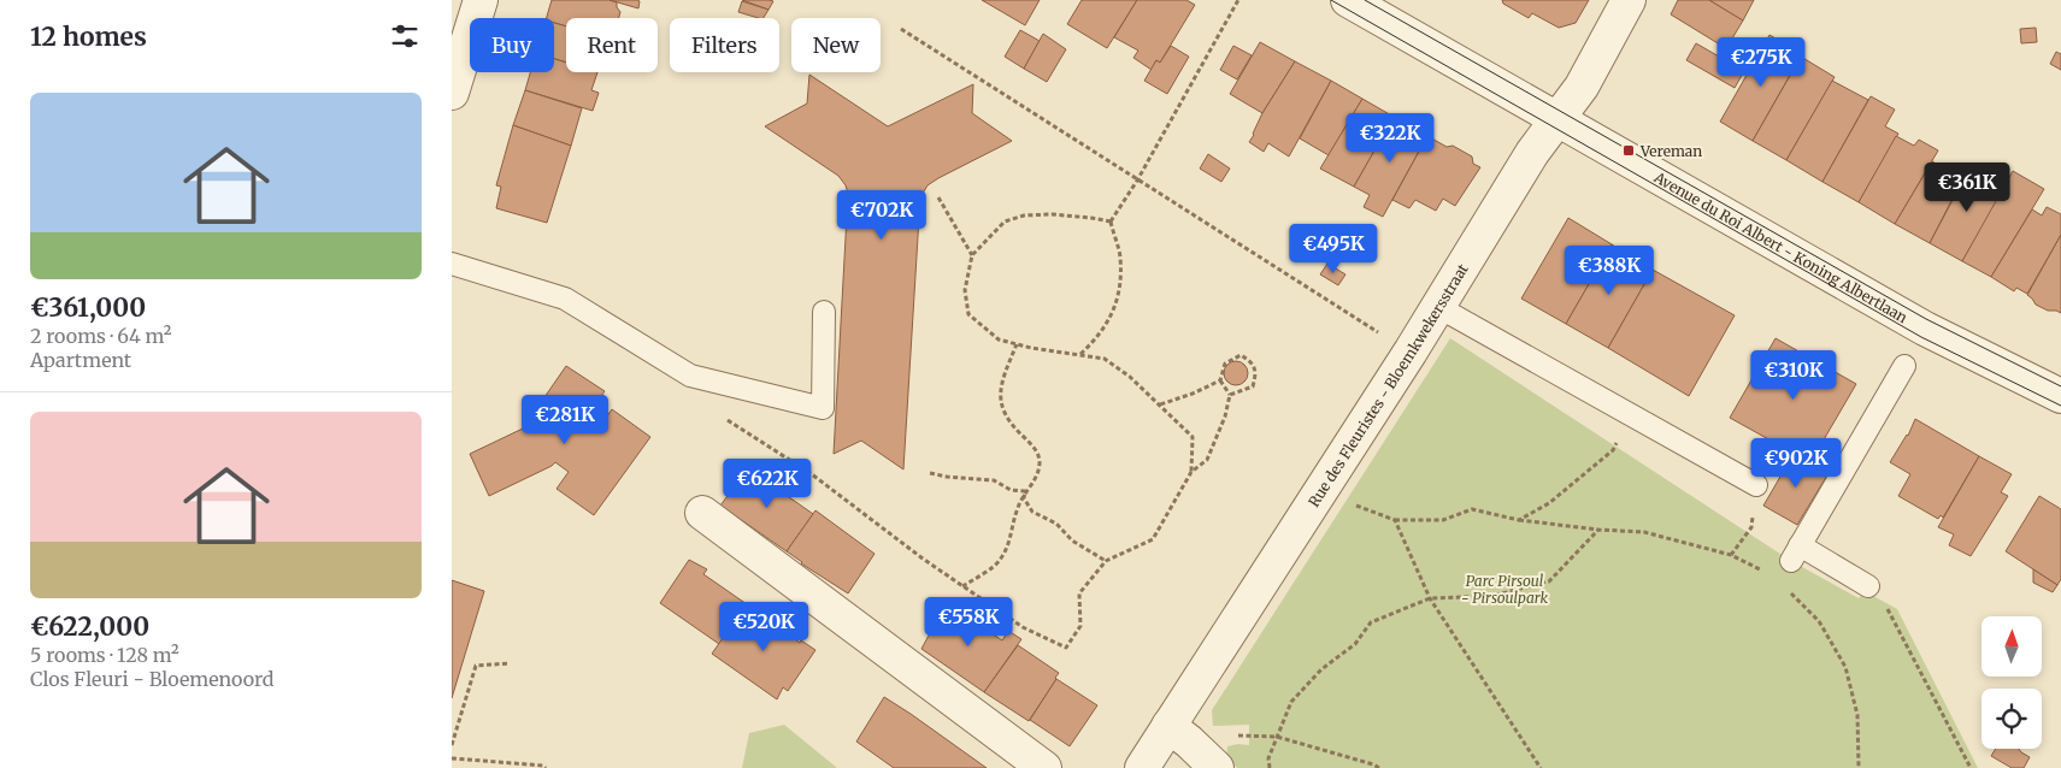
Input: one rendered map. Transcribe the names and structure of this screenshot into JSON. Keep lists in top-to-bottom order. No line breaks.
{"streets":{"street":["Avenue du Roi Albert - Koning Albertlaan","Rue des Fleuristes - Bloemkwekersstraat"]},"crossings":[["Avenue du Roi Albert - Koning Albertlaan","Rue des Fleuristes - Bloemkwekersstraat"]],"parks":["Parc Pirsoul - Pirsoulpark"],"places":{"transit":["Vereman"]},"north":"top","page":{"heading":"12 homes","chip":["Buy","Rent","Filters","New"],"price":["€275K","€322K","€361K","€702K","€495K","€388K","€310K","€281K","€902K","€622K","€558K","€520K"],"list":[{"name":"€361,000","note":"2 rooms · 64 m² · Apartment"},{"name":"€622,000","note":"5 rooms · 128 m² · Clos Fleuri - Bloemenoord"}]}}
